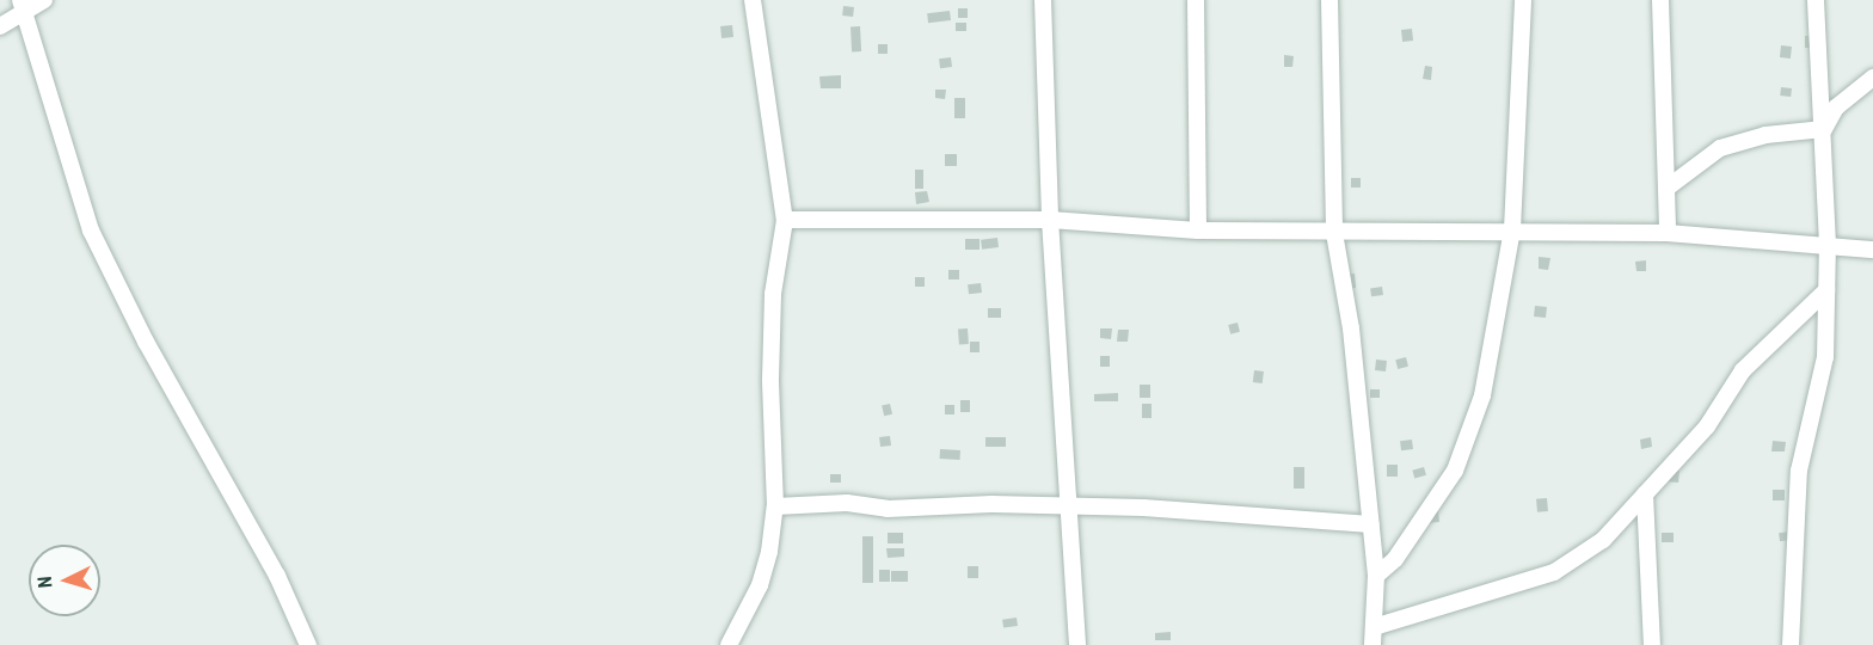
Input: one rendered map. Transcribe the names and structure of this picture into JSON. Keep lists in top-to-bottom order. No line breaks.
{"north":"left"}
